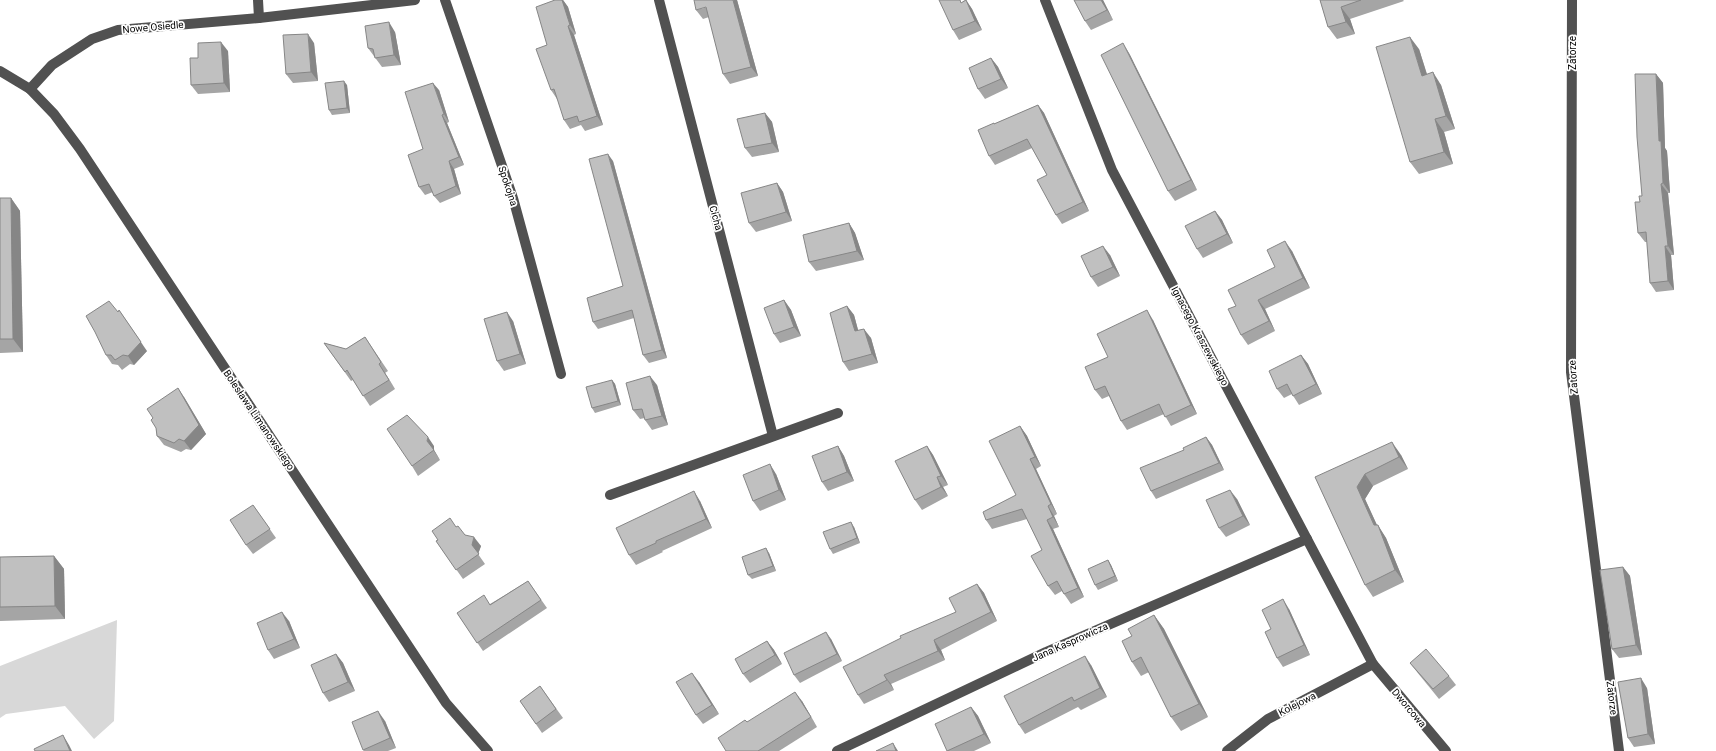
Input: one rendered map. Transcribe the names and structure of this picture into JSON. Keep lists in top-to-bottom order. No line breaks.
{"streets":{"street":["Nowe Osiedle","Zatorze","Spokojna","Cicha","Ignacego Kraszewskiego","Bolesława Limanowskiego","Jana Kasprowicza","Kolejowa","Dworcowa"]},"crossings":[["Nowe Osiedle","Bolesława Limanowskiego"],["Ignacego Kraszewskiego","Jana Kasprowicza"],["Ignacego Kraszewskiego","Kolejowa"],["Ignacego Kraszewskiego","Dworcowa"],["Kolejowa","Dworcowa"]]}
